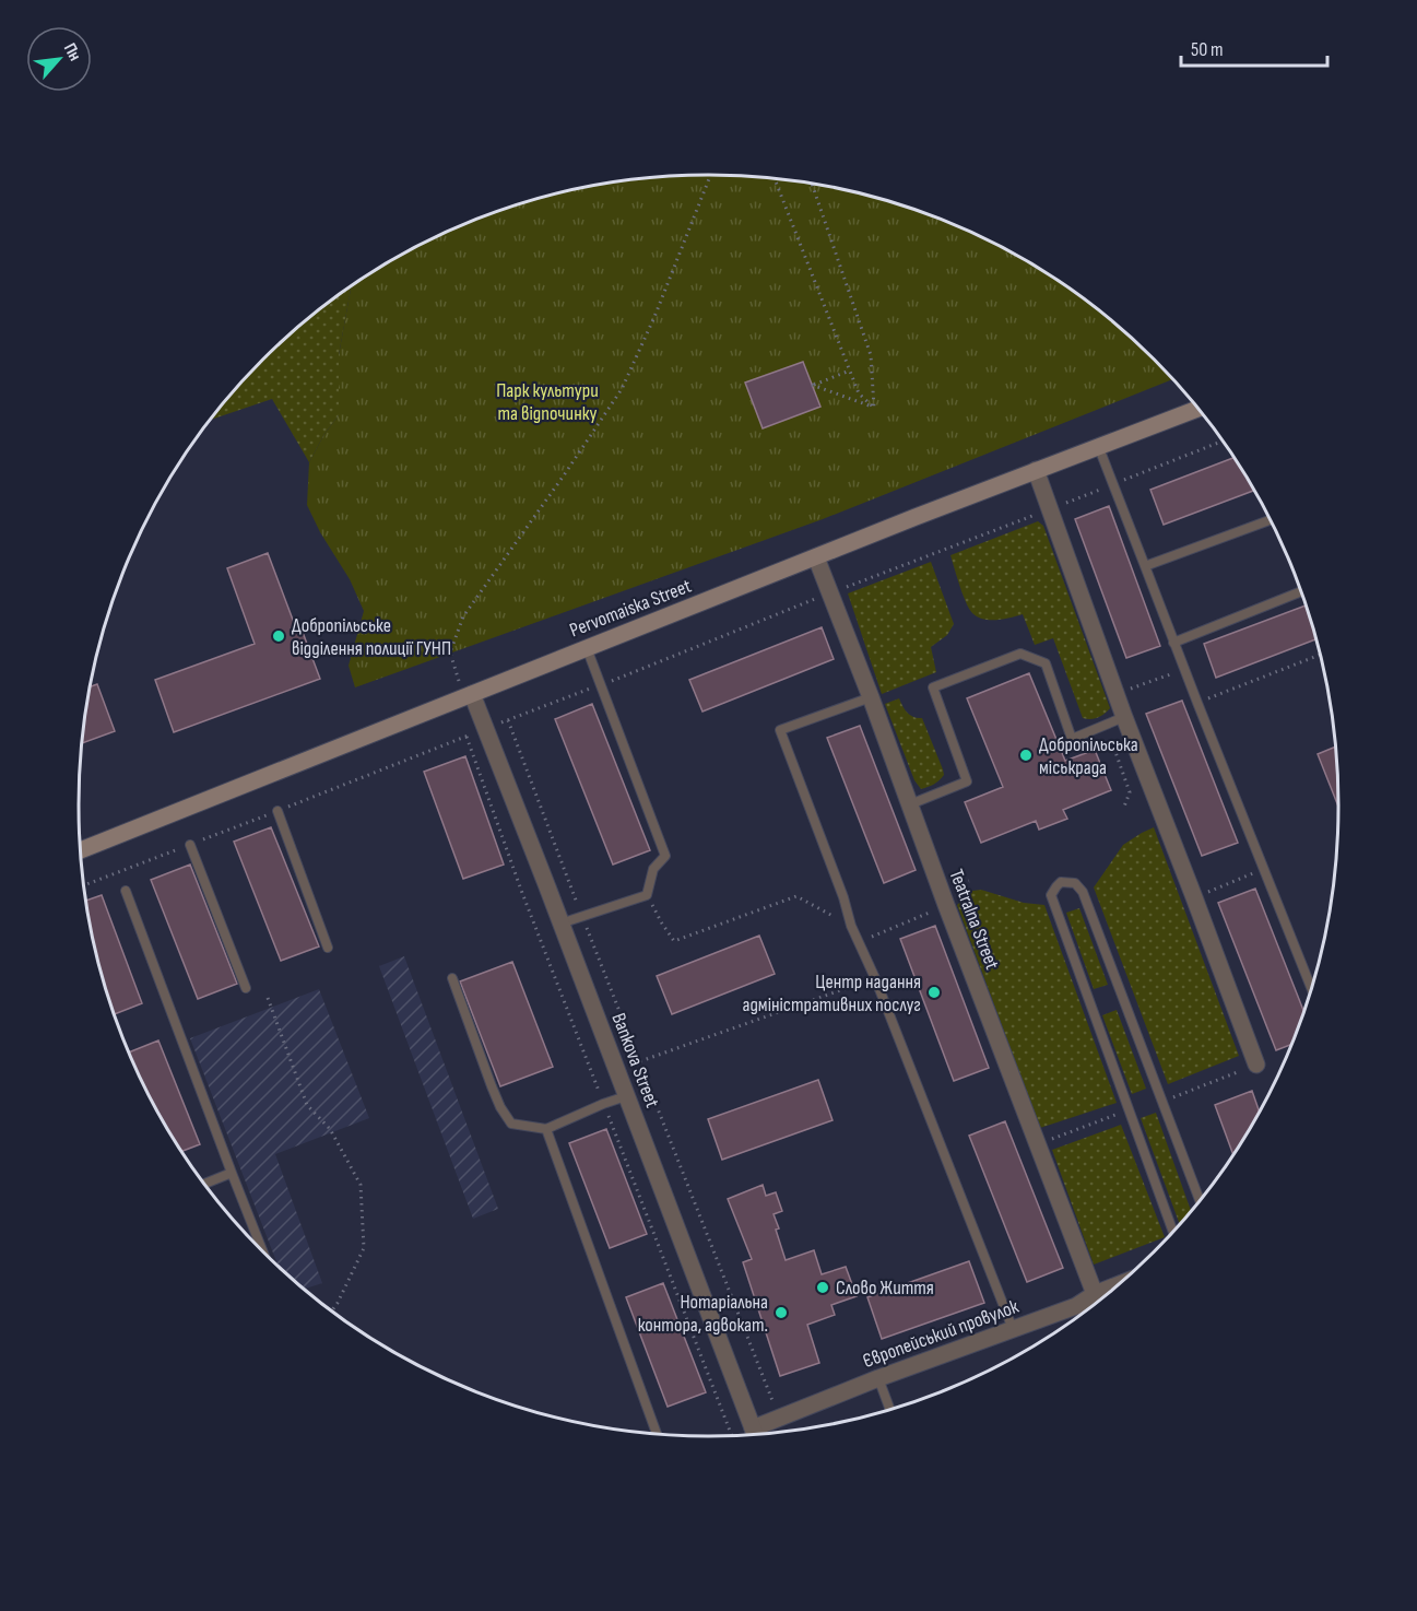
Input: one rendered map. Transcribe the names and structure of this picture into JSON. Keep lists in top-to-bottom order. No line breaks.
{"streets":{"main road":["Pervomaiska Street"],"street":["Teatralna Street","Bankova Street","Європейський провулок"]},"crossings":[["Pervomaiska Street","Teatralna Street"],["Pervomaiska Street","Bankova Street"],["Teatralna Street","Європейський провулок"]],"parks":["Парк культури та відпочинку"],"places":["Добропільське відділення полиції ГУНП","Добропільська міськрада","Центр надання адміністративних послуг","Слово Життя","Нотаріальна контора, адвокат."],"scale_bar":"50 m","north":"top right"}
